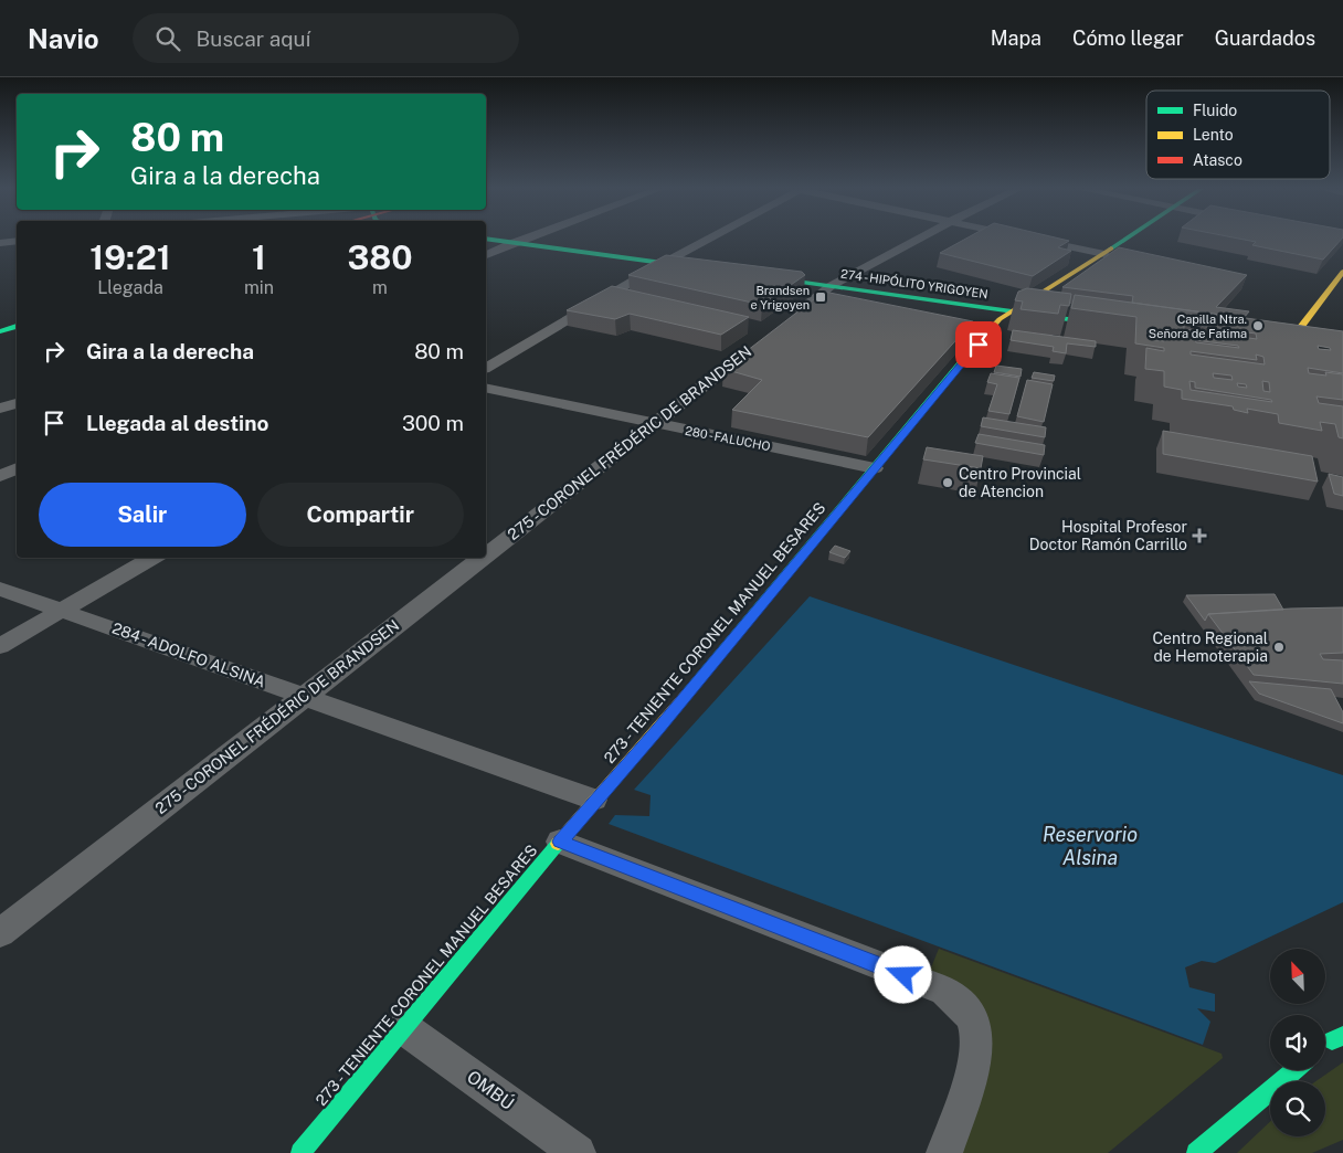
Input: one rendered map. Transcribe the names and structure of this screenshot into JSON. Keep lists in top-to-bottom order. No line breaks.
{"streets":{"street":["274 - HIPÓLITO YRIGOYEN","280 - FALUCHO","275 - CORONEL FRÉDÉRIC DE BRANDSEN","273 - TENIENTE CORONEL MANUEL BESARES","284 - ADOLFO ALSINA","OMBÚ"]},"crossings":[["274 - HIPÓLITO YRIGOYEN","273 - TENIENTE CORONEL MANUEL BESARES"],["280 - FALUCHO","275 - CORONEL FRÉDÉRIC DE BRANDSEN"],["280 - FALUCHO","273 - TENIENTE CORONEL MANUEL BESARES"],["275 - CORONEL FRÉDÉRIC DE BRANDSEN","284 - ADOLFO ALSINA"],["273 - TENIENTE CORONEL MANUEL BESARES","284 - ADOLFO ALSINA"],["273 - TENIENTE CORONEL MANUEL BESARES","OMBÚ"]],"water":["Reservorio Alsina"],"places":{"transit":["Brandsen e Yrigoyen"],"other":["Capilla Ntra. Señora de Fatima","Centro Provincial de Atencion","Centro Regional de Hemoterapia"],"health":["Hospital Profesor Doctor Ramón Carrillo"]},"legend":["Fluido","Lento","Atasco"],"north":"top left","page":{"header":"Navio","search":"Buscar aquí","nav":["Mapa","Cómo llegar","Guardados"],"turn":["80 m","Gira a la derecha"],"eta":["19:21","Llegada","1","min","380","m"],"list":[{"name":"Gira a la derecha","value":"80 m"},{"name":"Llegada al destino","value":"300 m"}],"buttons":["Salir","Compartir"]}}
